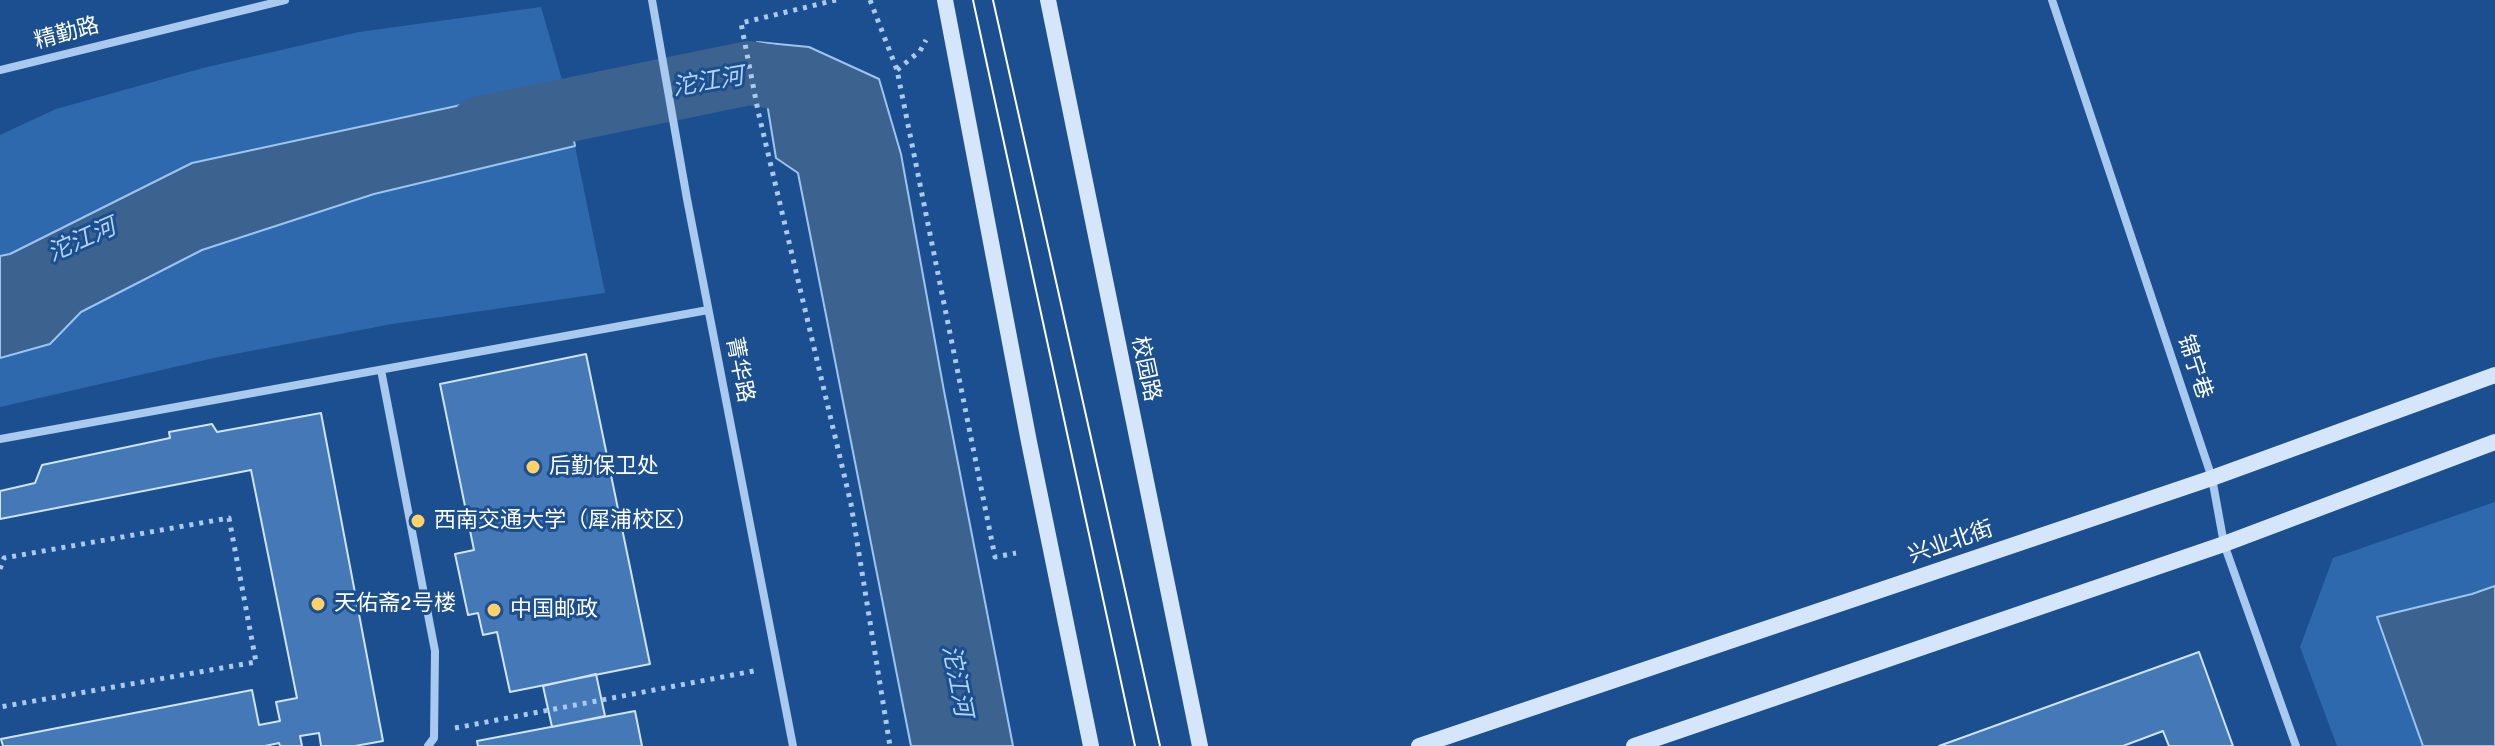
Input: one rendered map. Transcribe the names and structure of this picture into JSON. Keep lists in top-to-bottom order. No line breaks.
{"streets":{"street":["精勤路","锦宁巷","校园路","菁华路","兴业北街"]},"crossings":[["锦宁巷","兴业北街"]],"water":["沱江河"],"places":["后勤保卫处","西南交通大学（犀浦校区）","天佑斋2号楼","中国邮政"]}
